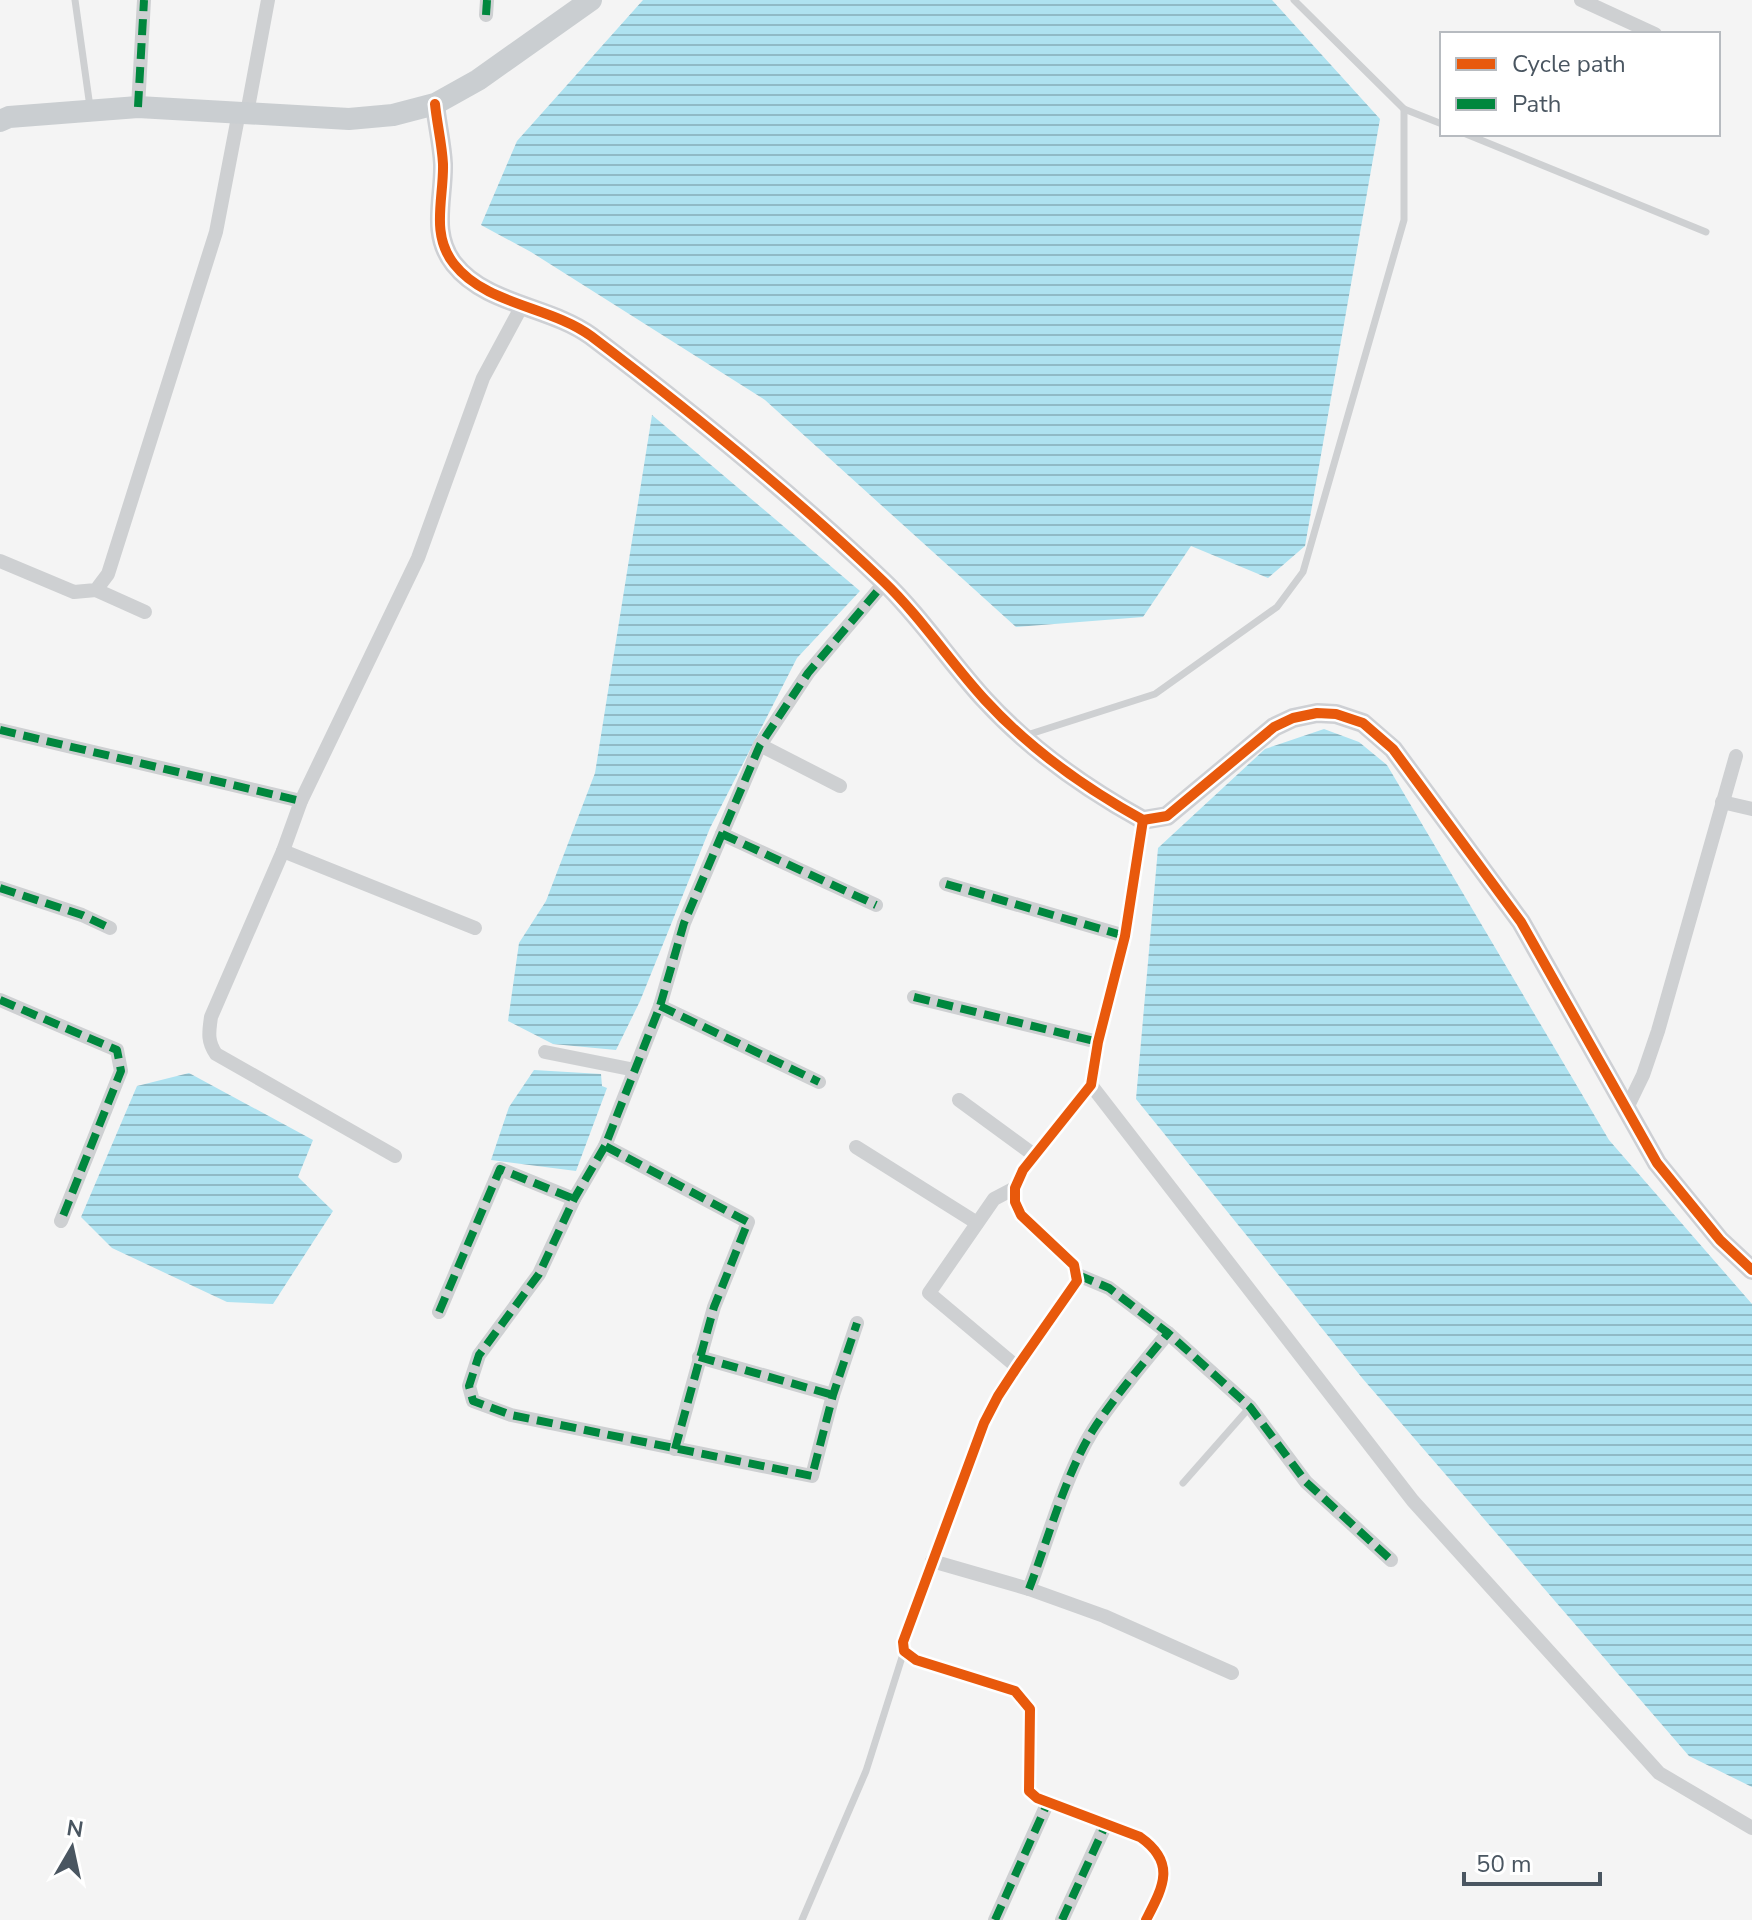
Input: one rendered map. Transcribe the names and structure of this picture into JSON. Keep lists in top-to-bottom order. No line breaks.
{"legend":["Cycle path","Path"],"scale_bar":"50 m","north":"top"}
